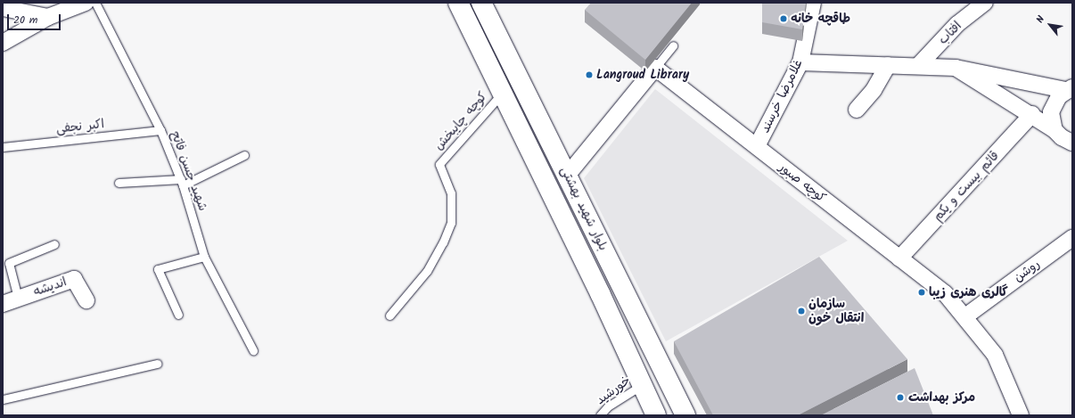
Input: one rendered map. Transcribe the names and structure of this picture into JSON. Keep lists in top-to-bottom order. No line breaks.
{"streets":{"main road":["بلوار شهید بهشتی"],"street":["افتاب","غلامرضا خرسند","کوچه صبور","قائم بیست و یکم","روشن","اندیشه"],"lane":["کوچه چایبخش","اکبر نجفی","شهید حسن فاتح","خورشید"]},"crossings":[["غلامرضا خرسند","کوچه صبور"],["کوچه چایبخش","بلوار شهید بهشتی"],["اکبر نجفی","شهید حسن فاتح"],["کوچه صبور","قائم بیست و یکم"],["کوچه صبور","روشن"],["بلوار شهید بهشتی","خورشید"]],"places":["طاقچه خانه","Langroud Library","گالری هنری زیبا","سازمان انتقال خون","مرکز بهداشت"],"scale_bar":"20 m","north":"top left"}
